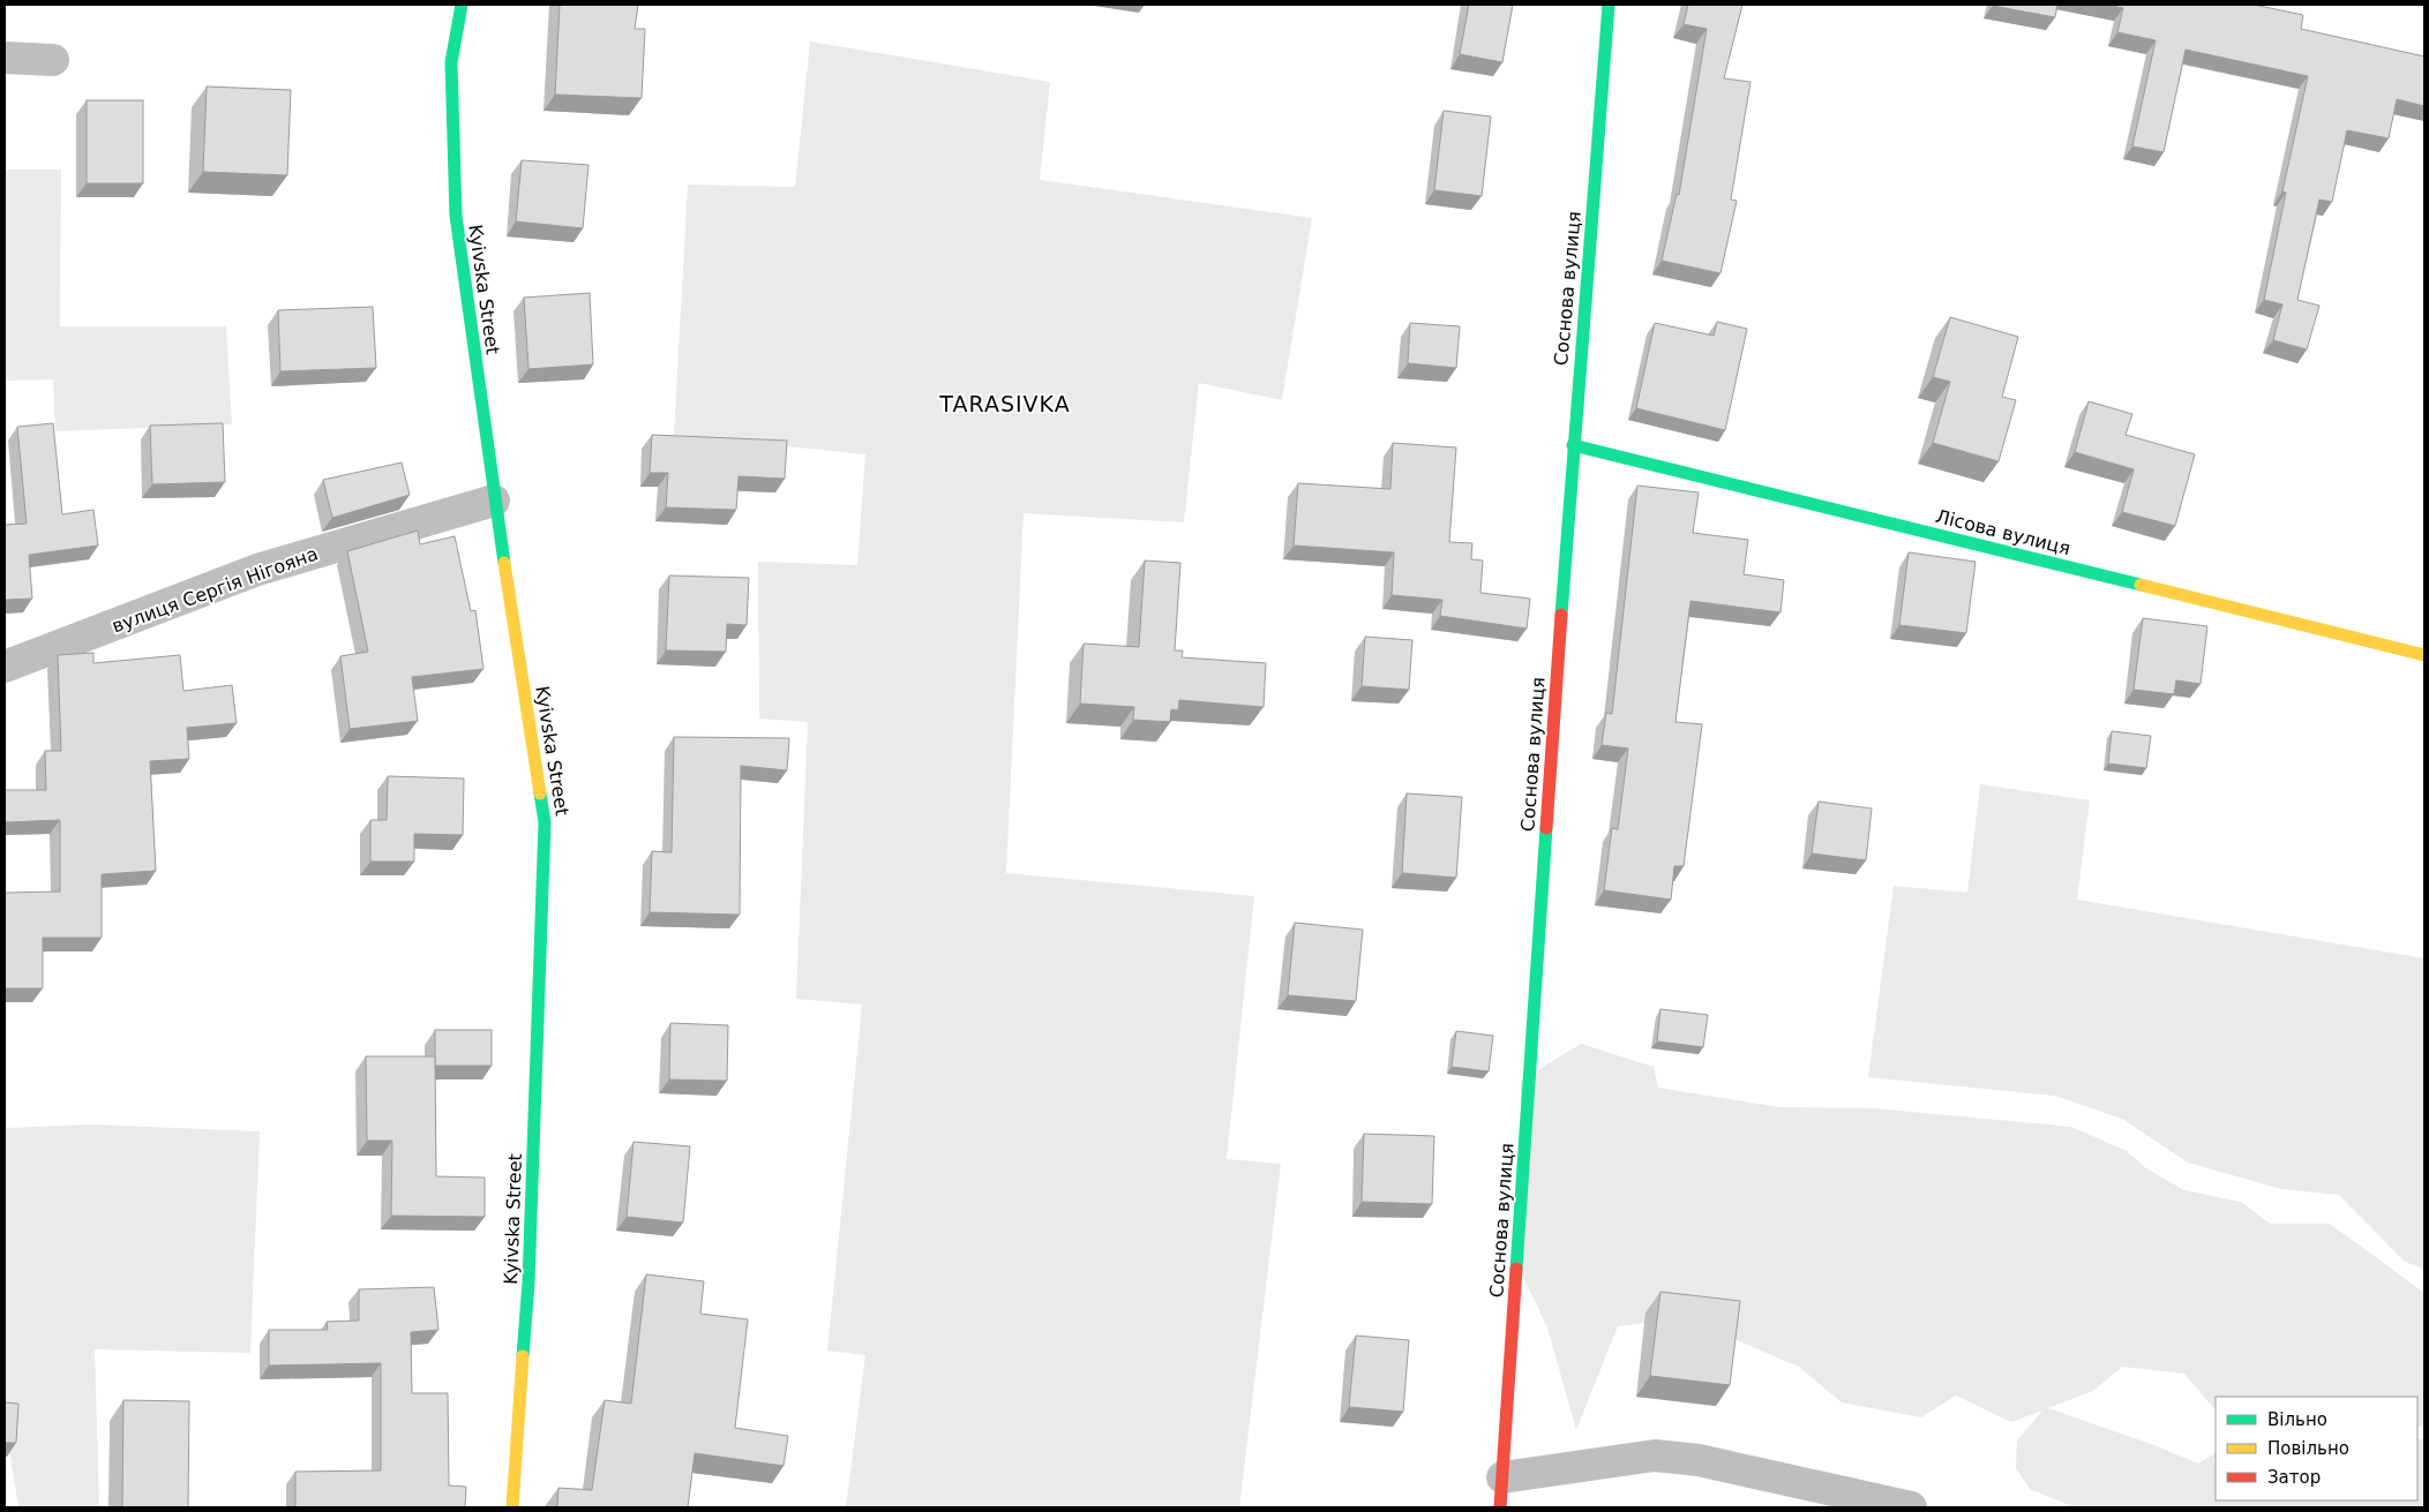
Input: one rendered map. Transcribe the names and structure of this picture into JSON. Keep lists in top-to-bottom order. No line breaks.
{"streets":{"street":["Соснова вулиця","Kyivska Street","Лісова вулиця","вулиця Сергія Нігояна"]},"crossings":[["Соснова вулиця","Лісова вулиця"],["Kyivska Street","вулиця Сергія Нігояна"]],"districts":["TARASIVKA"],"legend":["Вільно","Повільно","Затор"]}
